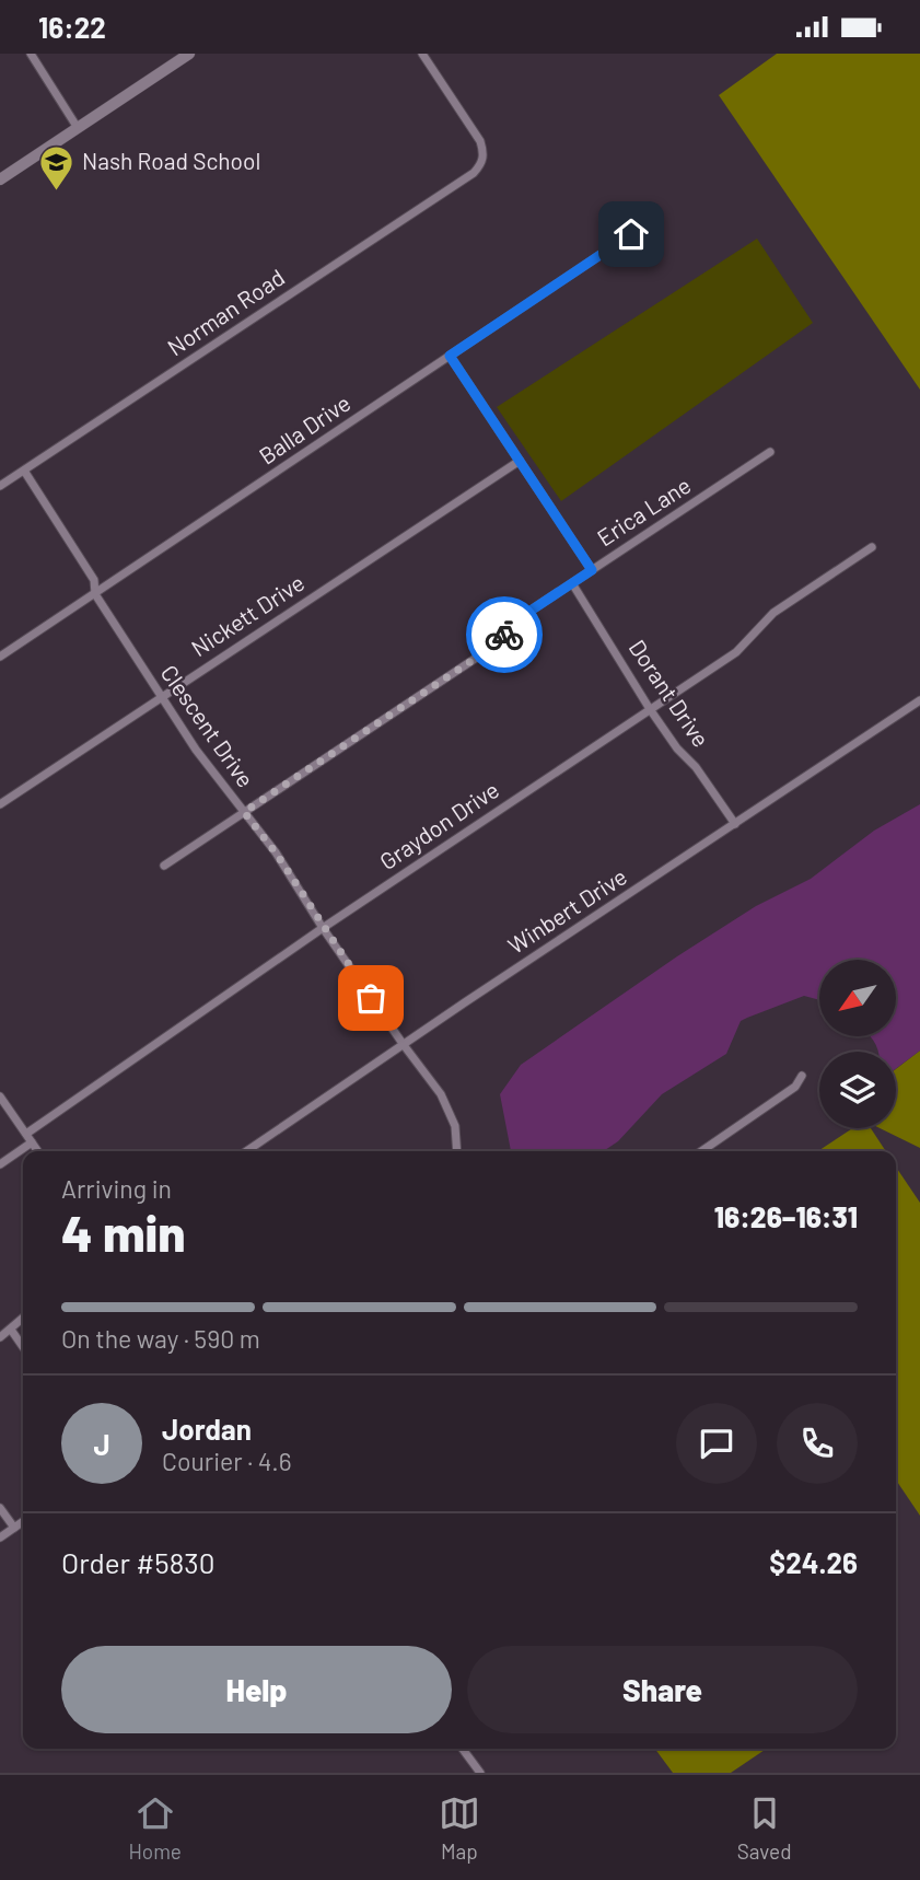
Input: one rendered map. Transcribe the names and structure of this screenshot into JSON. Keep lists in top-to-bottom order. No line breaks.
{"streets":{"street":["Norman Road","Balla Drive","Erica Lane","Nickett Drive","Dorant Drive","Clescent Drive","Graydon Drive","Winbert Drive"]},"crossings":[["Norman Road","Clescent Drive"],["Balla Drive","Clescent Drive"],["Erica Lane","Dorant Drive"],["Erica Lane","Clescent Drive"],["Nickett Drive","Clescent Drive"],["Dorant Drive","Graydon Drive"],["Dorant Drive","Winbert Drive"],["Clescent Drive","Graydon Drive"],["Clescent Drive","Winbert Drive"]],"places":{"school or university":["Nash Road School"]},"north":"bottom left","page":{"status":"16:22","heading":["4 min","Arriving in","16:26–16:31"],"panel":["Jordan","Courier · 4.6","Order #5830","$24.26"],"bar":"On the way · 590 m","round":"J","buttons":["Help","Share"],"tabs":["Home","Map","Saved"]}}
